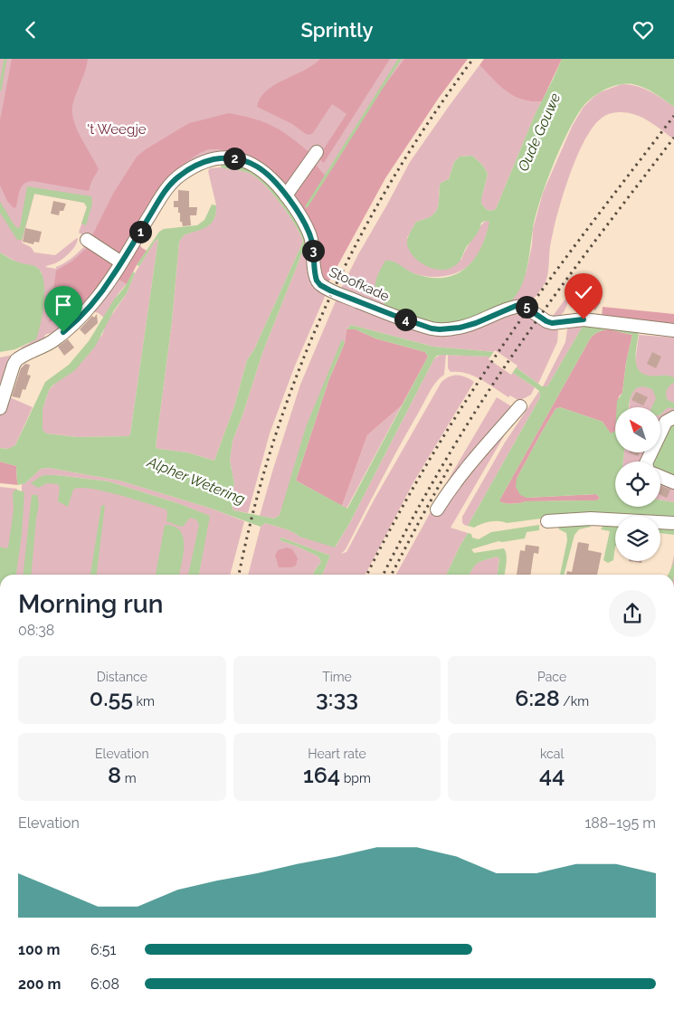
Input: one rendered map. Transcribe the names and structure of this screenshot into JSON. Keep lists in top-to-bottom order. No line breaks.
{"streets":{"street":["Stoofkade"]},"water":["Oude Gouwe","Alpher Wetering"],"parks":["'t Weegje"],"north":"top left","page":{"header":"Sprintly","pins":["2","1","3","5","4"],"heading":["Morning run","08:38"],"stats":[["Distance","0.55 km"],["Time","3:33"],["Pace","6:28 /km"],["Elevation","8 m"],["Heart rate","164 bpm"],["kcal","44"]],"chart":["Elevation","188–195 m"],"list":[{"name":"100 m","note":"6:51"},{"name":"200 m","note":"6:08"}]}}
